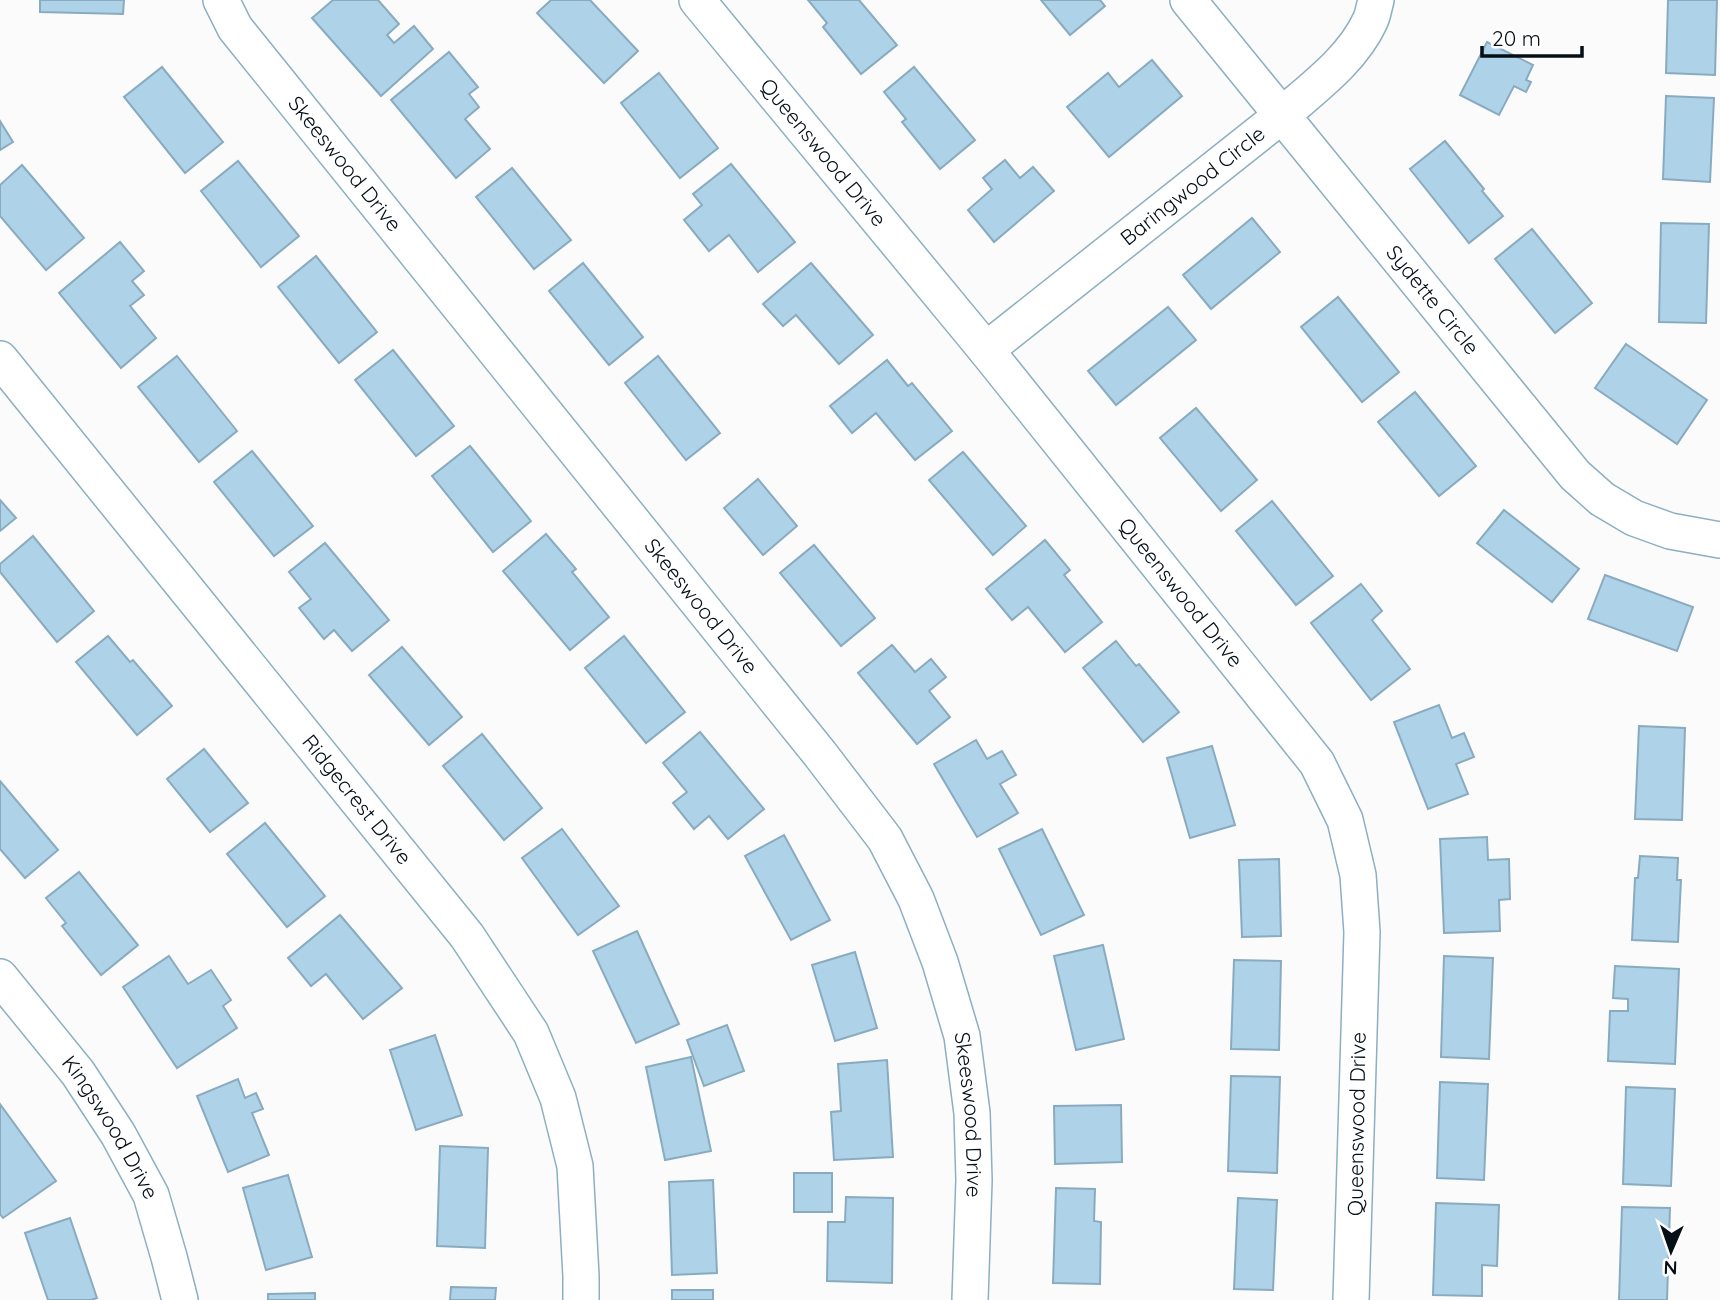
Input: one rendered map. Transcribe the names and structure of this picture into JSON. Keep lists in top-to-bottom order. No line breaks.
{"streets":{"street":["Queenswood Drive","Skeeswood Drive","Baringwood Circle","Sydette Circle","Ridgecrest Drive","Kingswood Drive"]},"crossings":[["Queenswood Drive","Baringwood Circle"],["Baringwood Circle","Sydette Circle"]],"scale_bar":"20 m","north":"bottom"}
